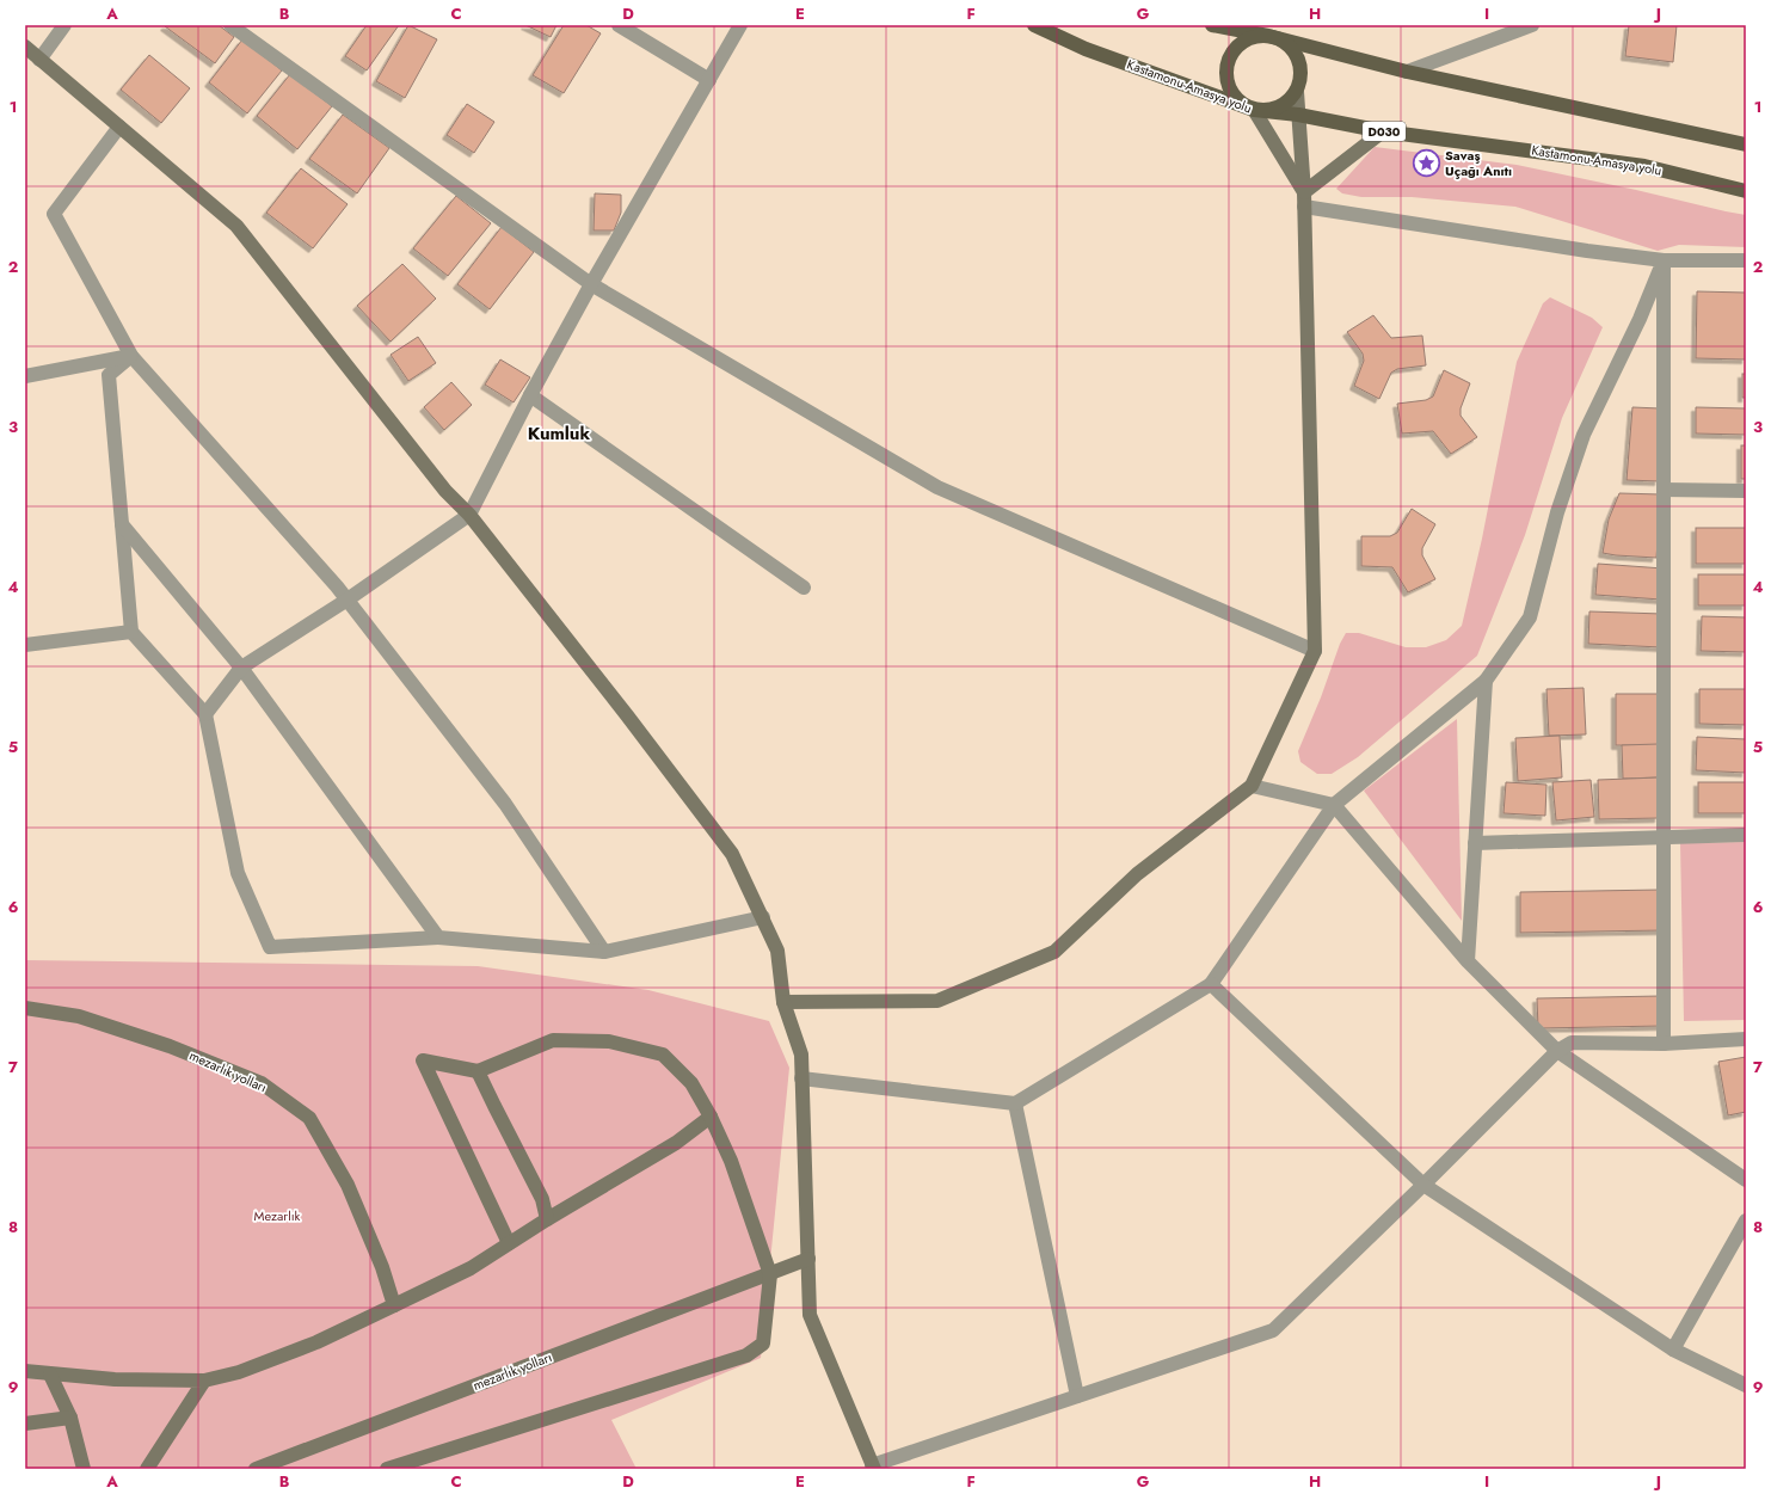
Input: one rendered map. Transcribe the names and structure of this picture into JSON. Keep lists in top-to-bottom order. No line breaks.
{"streets":{"main road":["Kastamonu-Amasya yolu","D030"],"street":["mezarlık yolları"]},"districts":["Kumluk"],"parks":["Mezarlık"],"places":{"place":["Savaş Uçağı Anıtı"]},"grid":{"columns":["A","B","C","D","E","F","G","H","I","J"],"rows":["1","2","3","4","5","6","7","8","9"]}}
